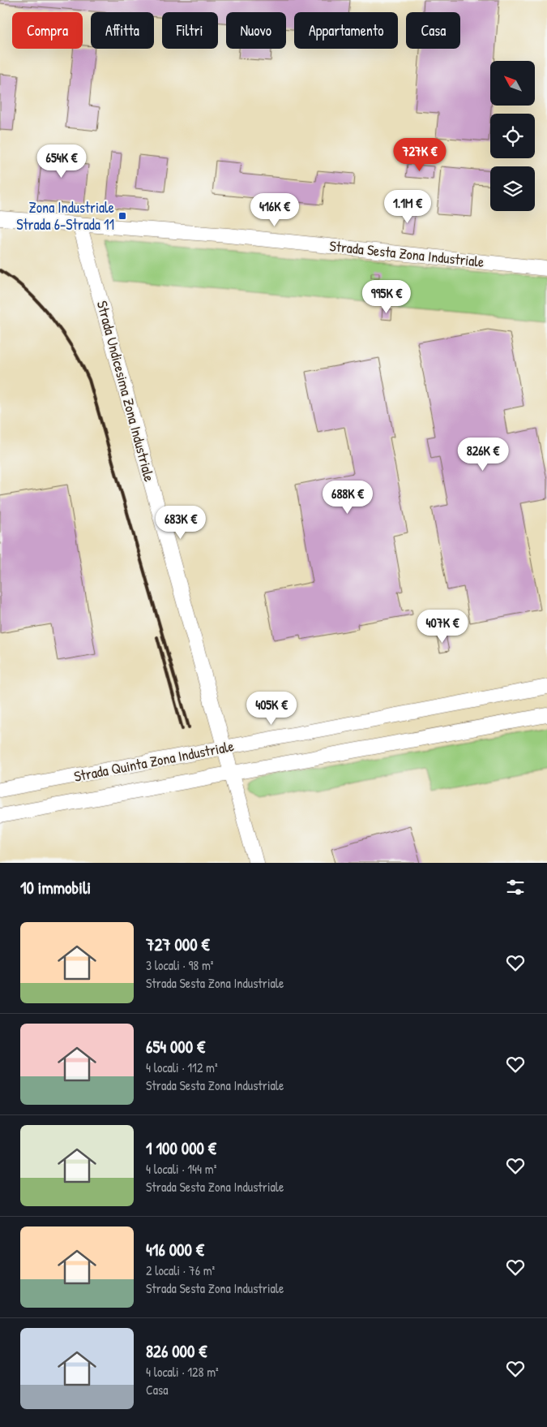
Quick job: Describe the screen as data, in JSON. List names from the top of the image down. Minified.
{"streets":{"street":["Strada Sesta Zona Industriale","Strada Undicesima Zona Industriale","Strada Quinta Zona Industriale"]},"crossings":[["Strada Sesta Zona Industriale","Strada Undicesima Zona Industriale"],["Strada Undicesima Zona Industriale","Strada Quinta Zona Industriale"]],"places":{"transit":["Zona Industriale Strada 6-Strada 11"]},"north":"top left","page":{"chip":["Compra","Affitta","Filtri","Nuovo","Appartamento","Casa"],"price":["727K €","654K €","1.1M €","416K €","995K €","826K €","688K €","683K €","407K €","405K €"],"heading":"10 immobili","list":[{"name":"727 000 €","note":"3 locali · 98 m² · Strada Sesta Zona Industriale"},{"name":"654 000 €","note":"4 locali · 112 m² · Strada Sesta Zona Industriale"},{"name":"1 100 000 €","note":"4 locali · 144 m² · Strada Sesta Zona Industriale"},{"name":"416 000 €","note":"2 locali · 76 m² · Strada Sesta Zona Industriale"},{"name":"826 000 €","note":"4 locali · 128 m² · Casa"}]}}
